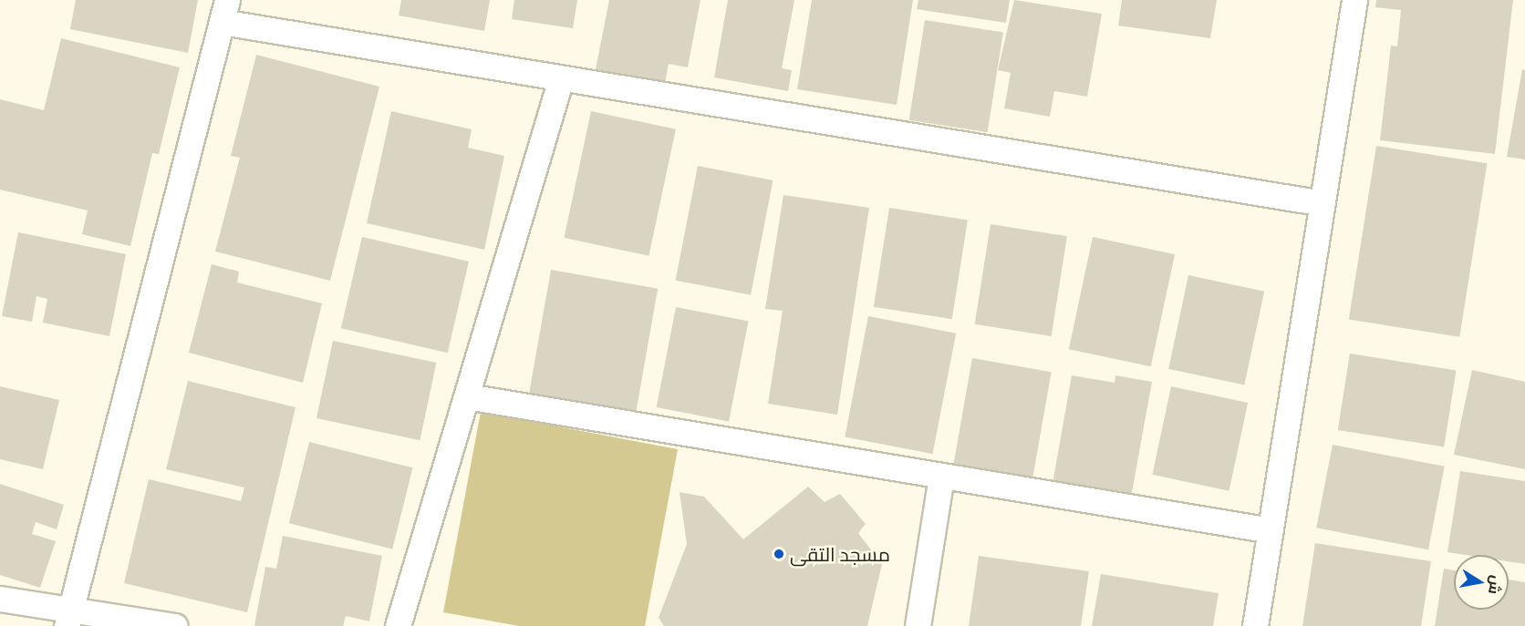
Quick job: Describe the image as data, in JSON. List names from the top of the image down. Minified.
{"places":["مسجد التقى"],"north":"right"}
